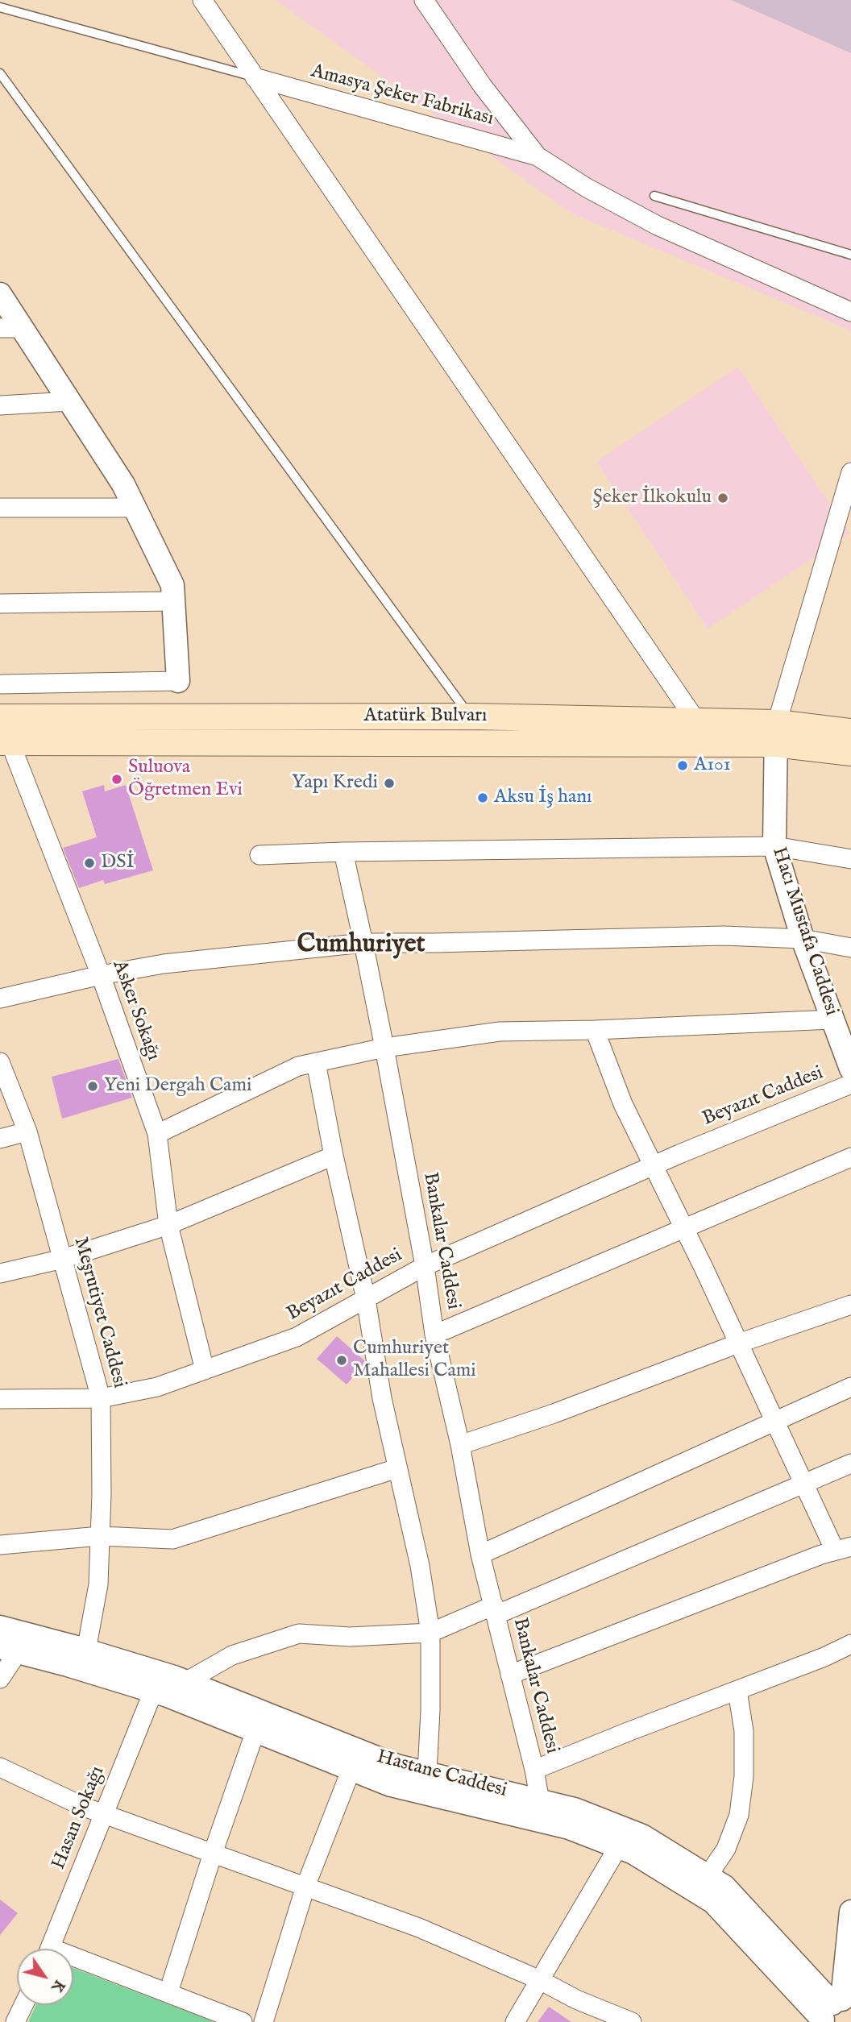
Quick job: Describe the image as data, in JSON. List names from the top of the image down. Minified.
{"streets":{"main road":["Atatürk Bulvarı"],"street":["Amasya Şeker Fabrikası","Hacı Mustafa Caddesi","Asker Sokağı","Beyazıt Caddesi","Bankalar Caddesi","Meşrutiyet Caddesi","Hastane Caddesi","Hasan Sokağı"]},"crossings":[["Atatürk Bulvarı","Hacı Mustafa Caddesi"],["Atatürk Bulvarı","Asker Sokağı"],["Asker Sokağı","Beyazıt Caddesi"],["Beyazıt Caddesi","Bankalar Caddesi"],["Beyazıt Caddesi","Meşrutiyet Caddesi"],["Bankalar Caddesi","Hastane Caddesi"],["Meşrutiyet Caddesi","Hastane Caddesi"],["Hastane Caddesi","Hasan Sokağı"]],"districts":["Cumhuriyet"],"places":["Şeker İlkokulu","A101","Suluova Öğretmen Evi","Yapı Kredi","Aksu İş hanı","DSİ","Yeni Dergah Cami","Cumhuriyet Mahallesi Cami"],"north":"bottom right"}
